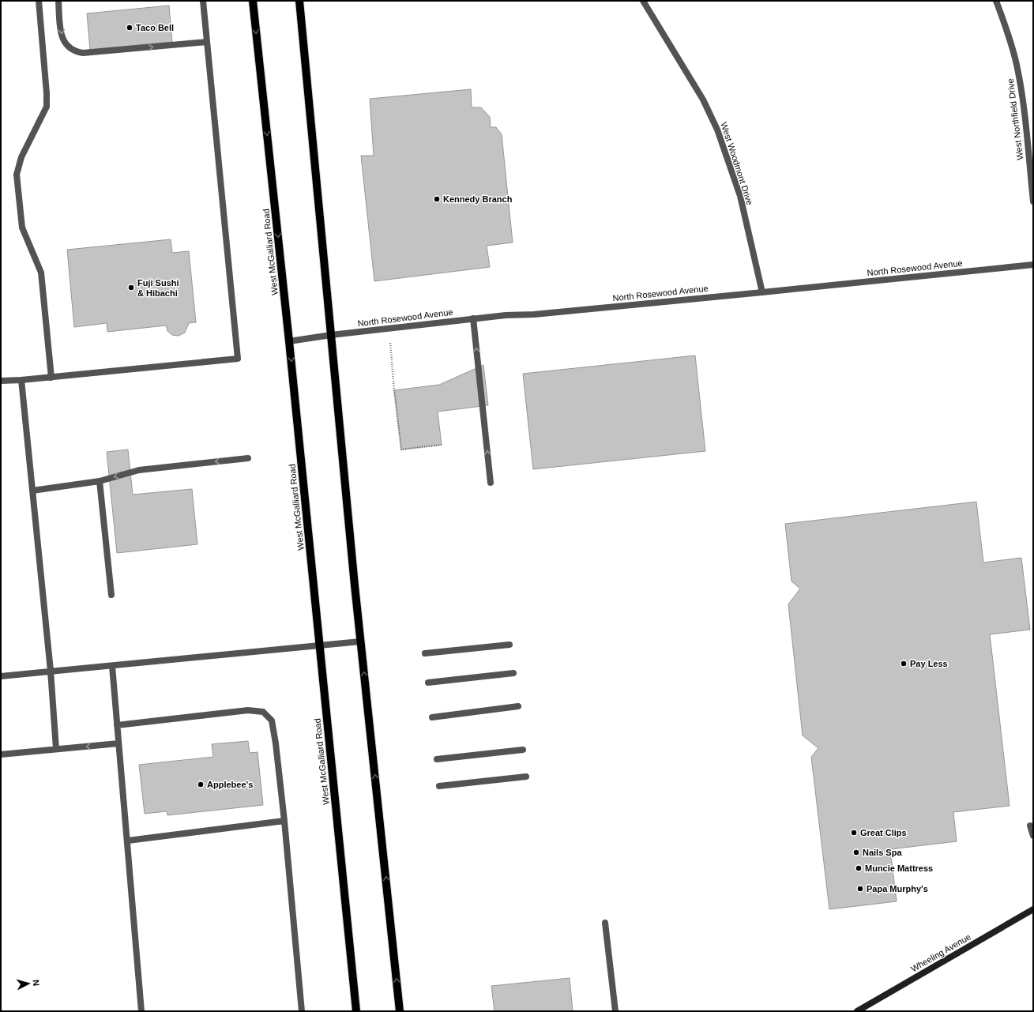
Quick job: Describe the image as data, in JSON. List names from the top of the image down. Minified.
{"streets":{"main road":["West McGalliard Road","Wheeling Avenue"],"street":["West Northfield Drive","West Woodmont Drive","North Rosewood Avenue"]},"crossings":[["West Woodmont Drive","North Rosewood Avenue"],["West McGalliard Road","North Rosewood Avenue"]],"places":["Taco Bell","Kennedy Branch","Fuji Sushi & Hibachi","Pay Less","Applebee's","Great Clips","Nails Spa","Muncie Mattress","Papa Murphy's"],"north":"right"}
